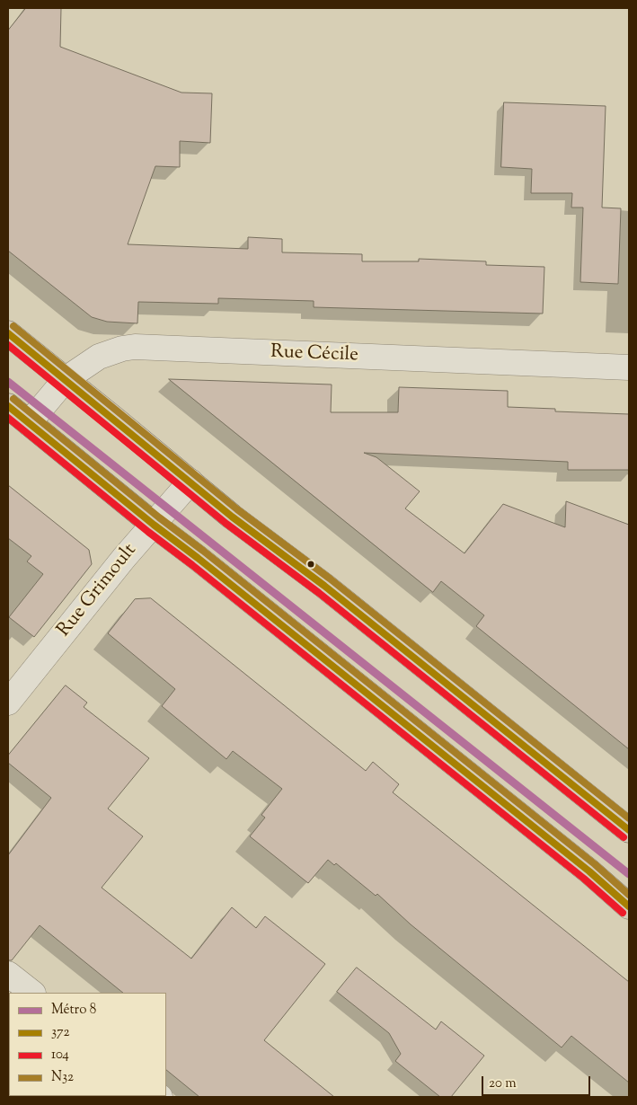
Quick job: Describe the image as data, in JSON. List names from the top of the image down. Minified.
{"streets":{"street":["Rue Cécile","Rue Grimoult"]},"lines":["transit line N32","transit line 372","transit line 104","metro line 8"],"legend":["Métro 8","372","104","N32"],"scale_bar":"20 m"}
